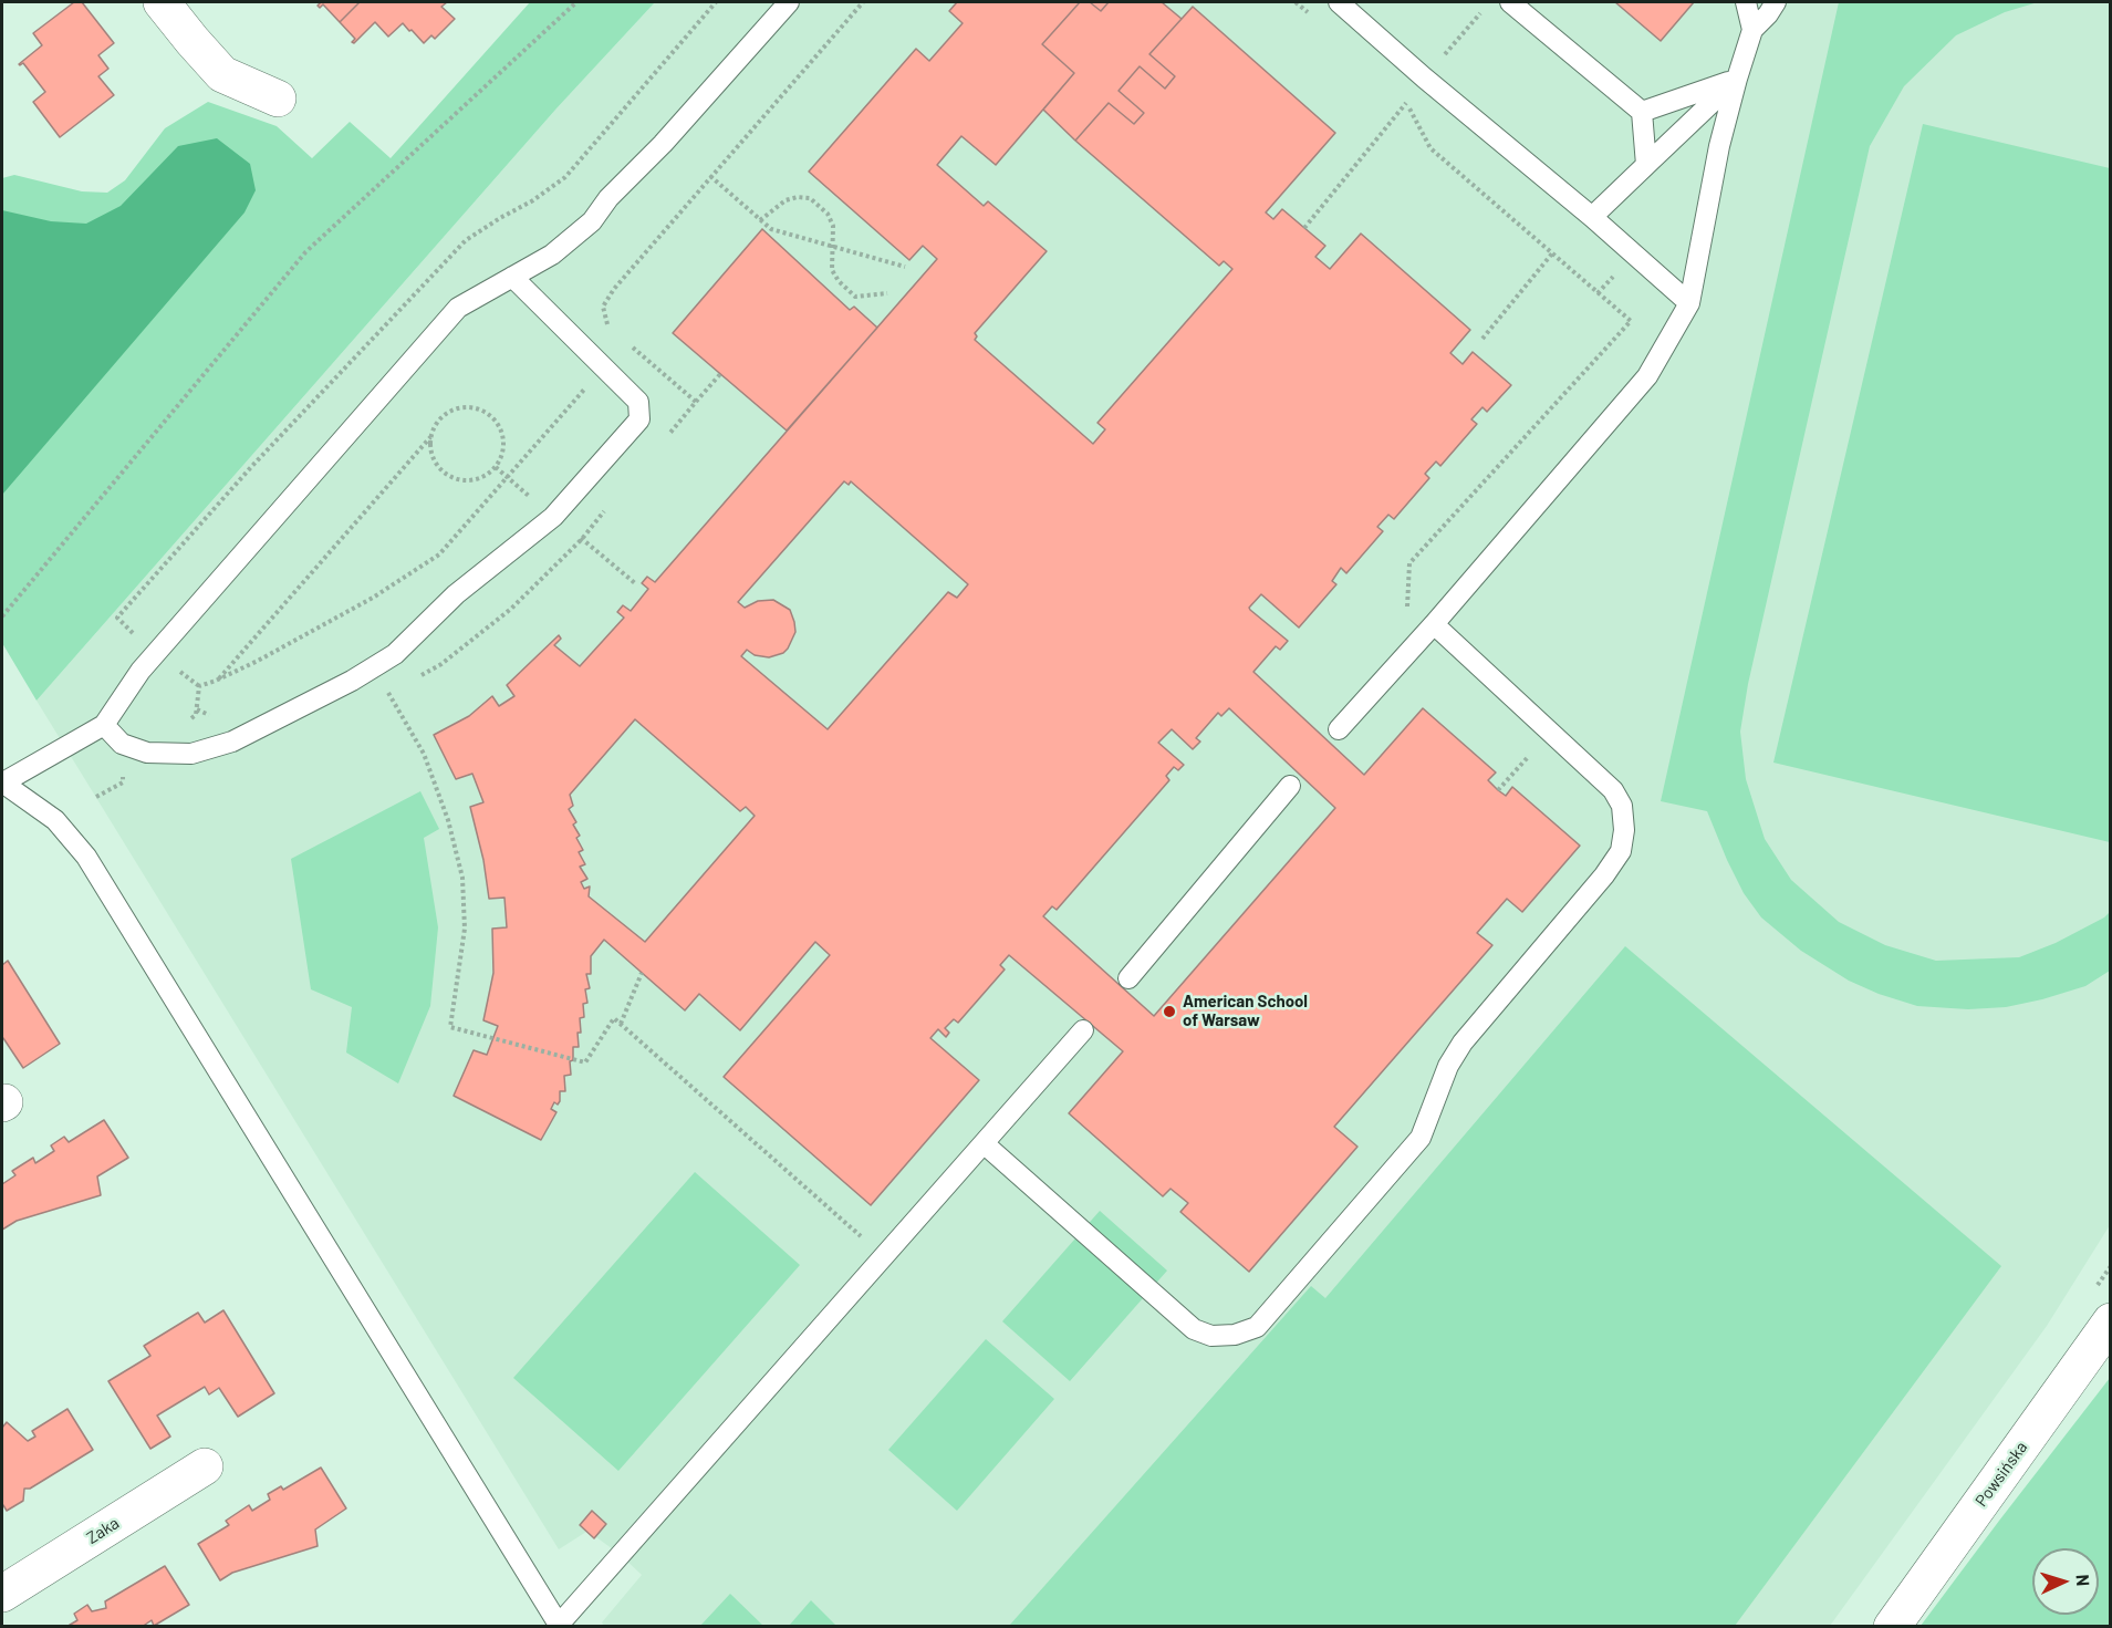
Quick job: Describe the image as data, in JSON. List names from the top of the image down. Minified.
{"streets":{"street":["Powsińska","Zaka"]},"places":["American School of Warsaw"],"north":"right"}
